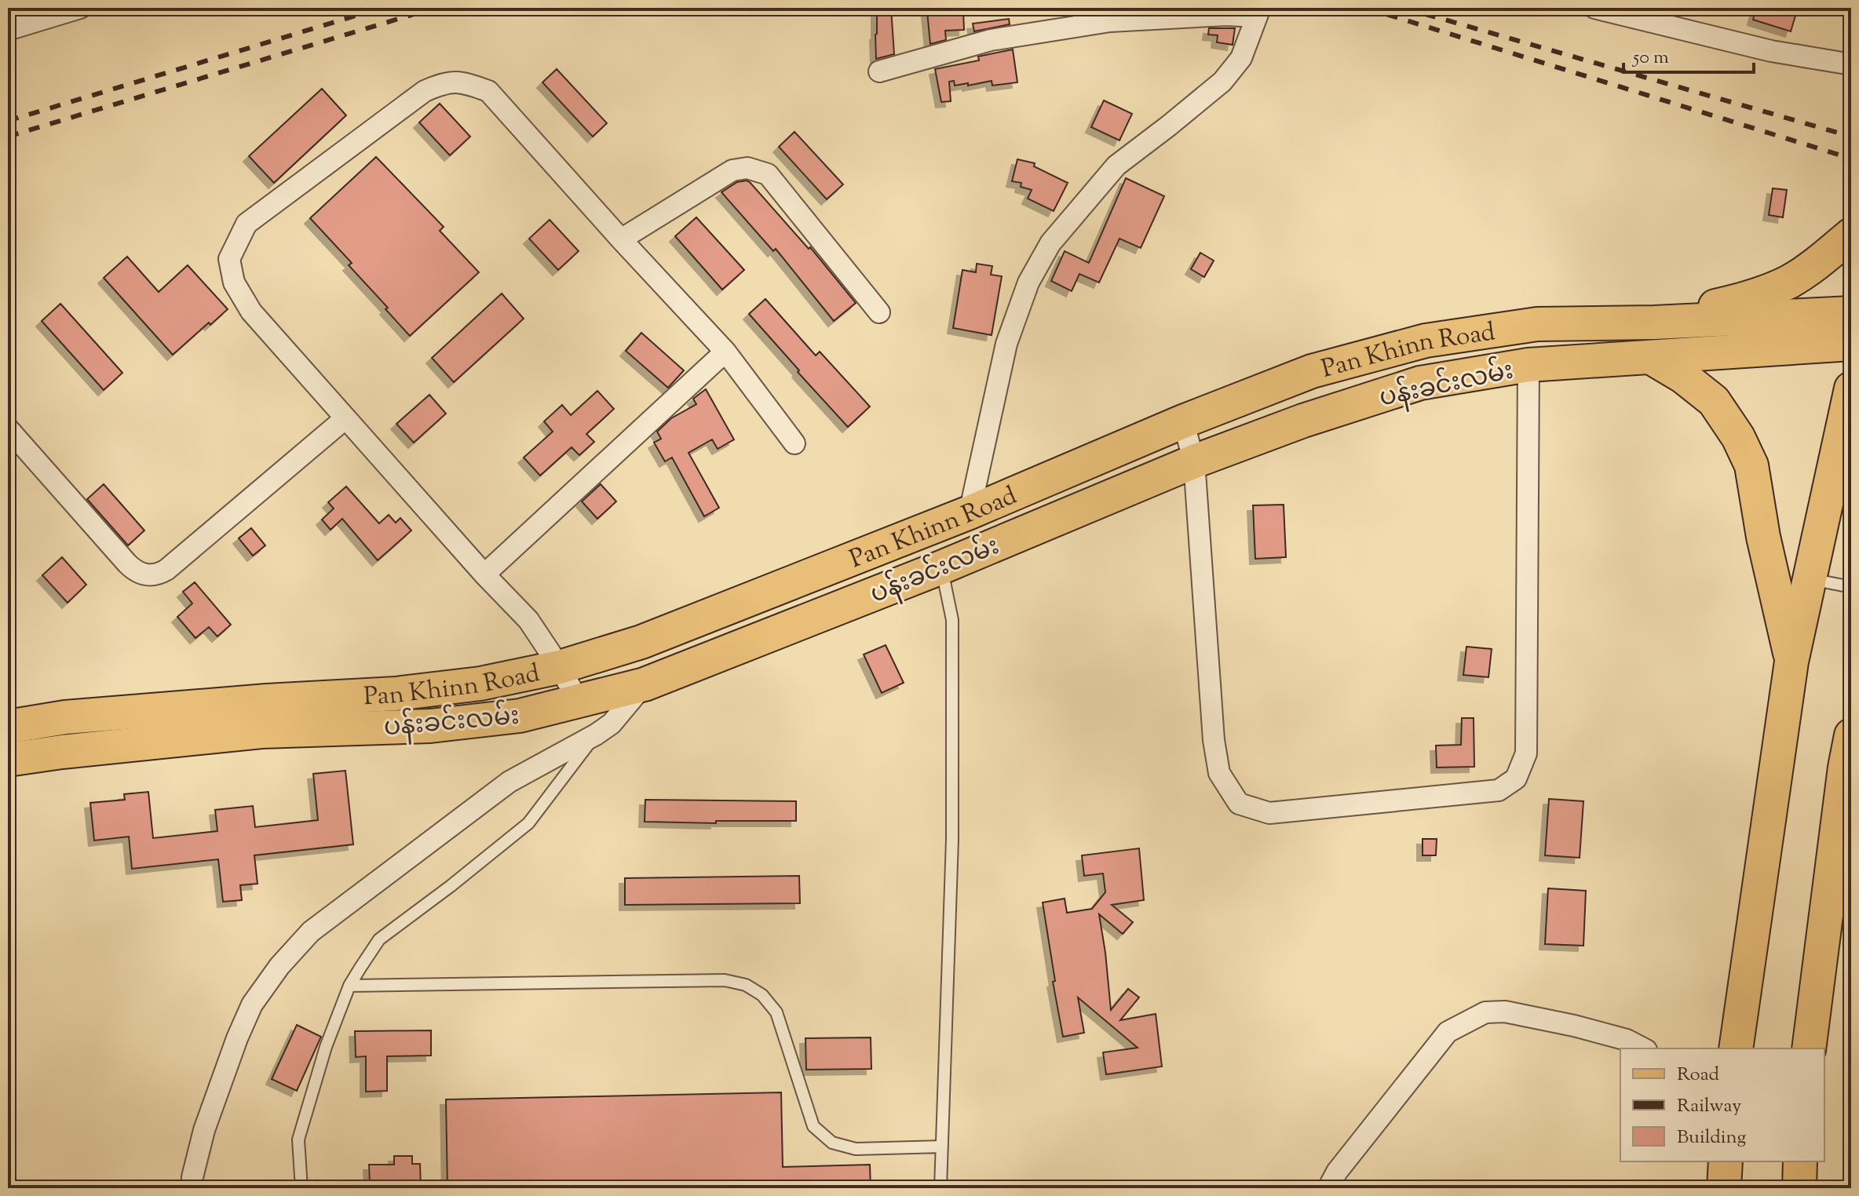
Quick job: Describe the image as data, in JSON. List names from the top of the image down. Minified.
{"streets":{"main road":["Pan Khinn Road","ပန်းခင်းလမ်း"]},"legend":["Road","Railway","Building"],"scale_bar":"50 m"}
